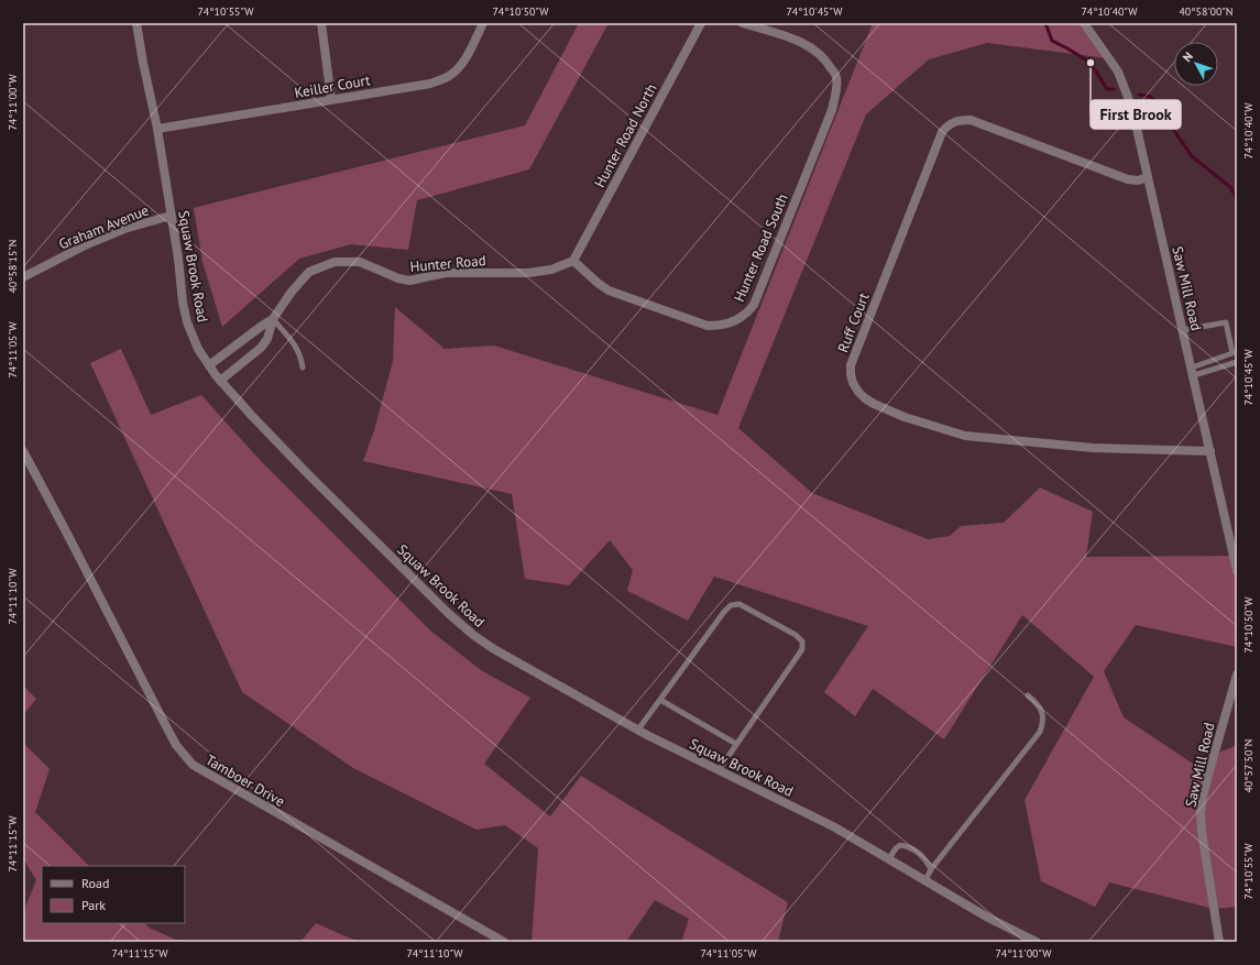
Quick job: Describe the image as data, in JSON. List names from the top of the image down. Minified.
{"streets":{"street":["Keiller Court","Hunter Road North","Graham Avenue","Hunter Road South","Hunter Road","Squaw Brook Road","Saw Mill Road","Ruff Court","Tamboer Drive"]},"crossings":[["Keiller Court","Squaw Brook Road"],["Hunter Road North","Hunter Road South"],["Hunter Road North","Hunter Road"],["Graham Avenue","Squaw Brook Road"],["Hunter Road South","Hunter Road"],["Hunter Road","Squaw Brook Road"],["Saw Mill Road","Ruff Court"]],"places":["First Brook"],"legend":["Road","Park"],"north":"top left","coordinates":["74°10'55\"W","74°10'50\"W","74°10'45\"W","74°10'40\"W","40°58'00\"N","74°11'00\"W","40°58'15\"N","74°11'05\"W","74°11'10\"W","40°57'50\"N","74°11'15\"W"]}
